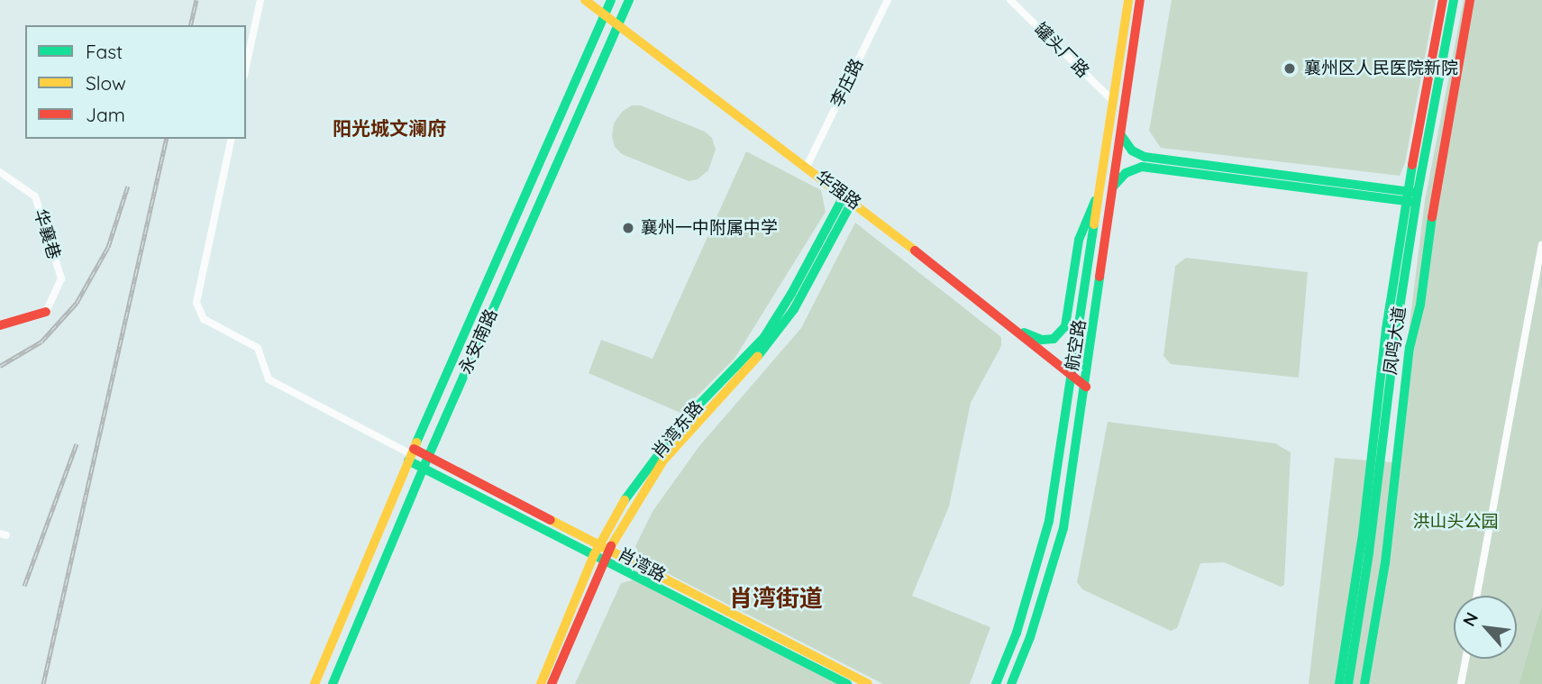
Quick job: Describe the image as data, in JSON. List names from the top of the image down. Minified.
{"streets":{"main road":["华强路","凤鸣大道","永安南路","航空路","肖湾东路","肖湾路"],"street":["罐头厂路","李庄路","华襄巷"]},"crossings":[["罐头厂路","航空路"],["李庄路","华强路"],["华强路","永安南路"],["华强路","航空路"],["华强路","肖湾东路"],["永安南路","肖湾路"],["肖湾东路","肖湾路"]],"districts":["阳光城文澜府","肖湾街道"],"parks":["洪山头公园"],"places":["襄州区人民医院新院","襄州一中附属中学"],"legend":["Fast","Slow","Jam"],"north":"top left"}
